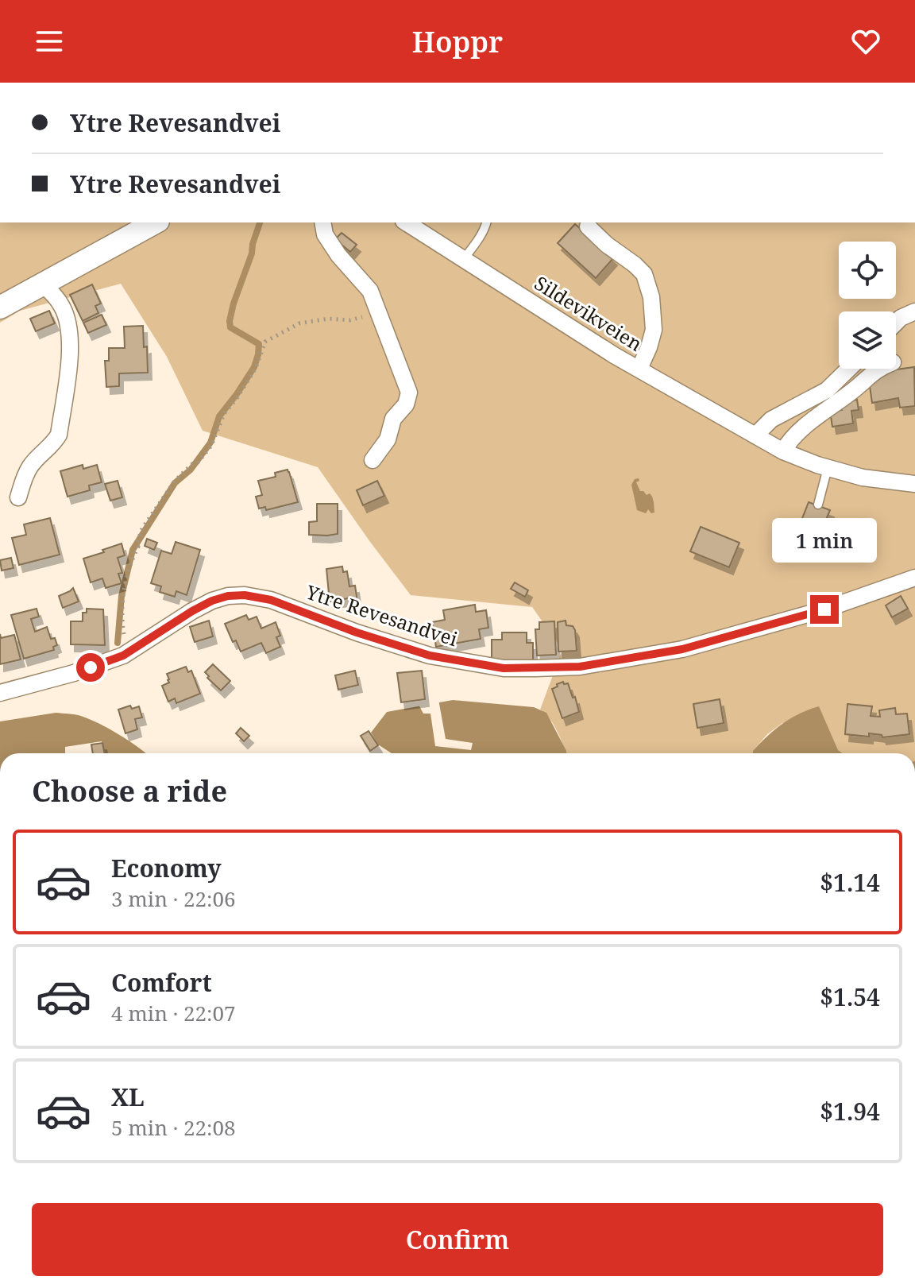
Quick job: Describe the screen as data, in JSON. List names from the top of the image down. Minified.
{"streets":{"street":["Sildevikveien","Ytre Revesandvei"]},"page":{"header":"Hoppr","banner":["Ytre Revesandvei","Ytre Revesandvei"],"bubble":"1 min","heading":"Choose a ride","list":[{"name":"Economy","note":"3 min · 22:06","value":"$1.14"},{"name":"Comfort","note":"4 min · 22:07","value":"$1.54"},{"name":"XL","note":"5 min · 22:08","value":"$1.94"}],"buttons":"Confirm"}}
